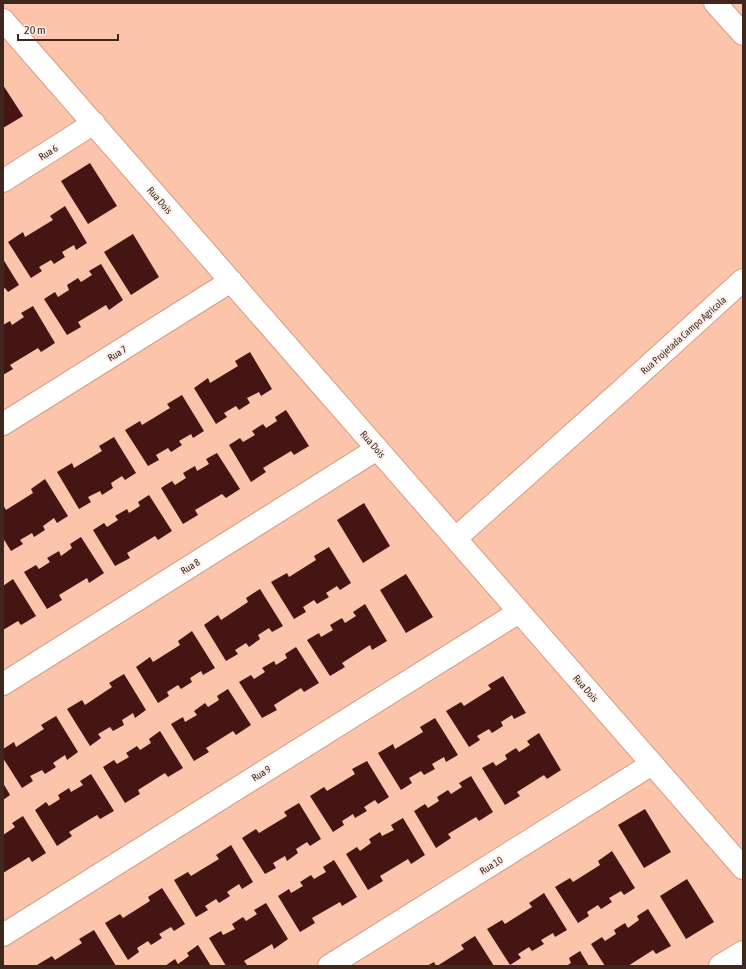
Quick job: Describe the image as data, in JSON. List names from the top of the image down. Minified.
{"streets":{"street":["Rua 6","Rua Dois","Rua Projetada Campo Agricola","Rua 7","Rua 8","Rua 9","Rua 10"]},"crossings":[["Rua 6","Rua Dois"],["Rua Dois","Rua Projetada Campo Agricola"],["Rua Dois","Rua 7"],["Rua Dois","Rua 8"],["Rua Dois","Rua 9"],["Rua Dois","Rua 10"]],"scale_bar":"20 m"}
